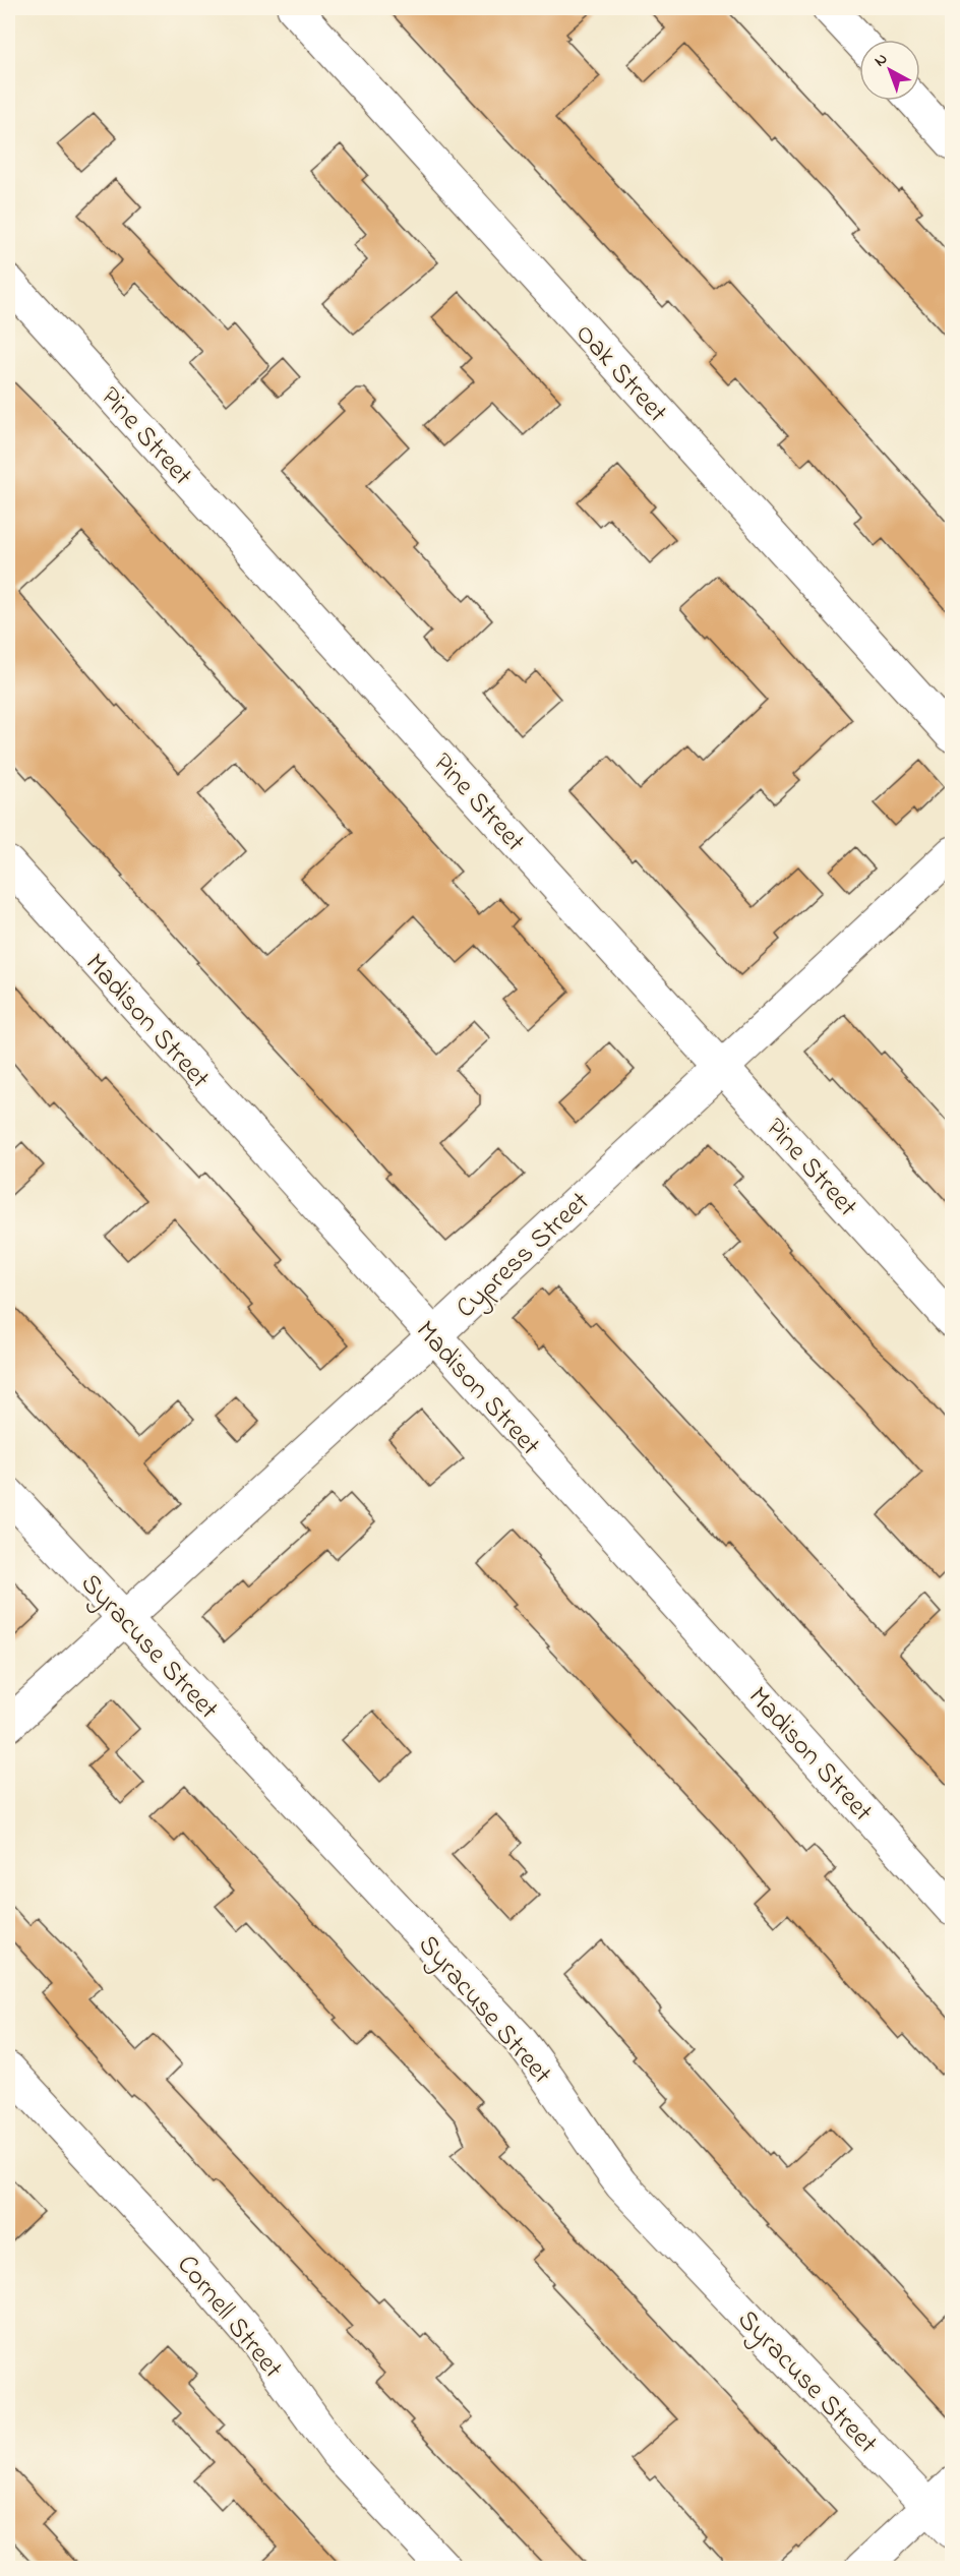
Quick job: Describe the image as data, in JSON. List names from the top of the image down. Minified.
{"streets":{"street":["Oak Street","Pine Street","Madison Street","Cypress Street","Syracuse Street","Cornell Street"]},"crossings":[["Pine Street","Cypress Street"],["Madison Street","Cypress Street"],["Cypress Street","Syracuse Street"]],"north":"top left"}
